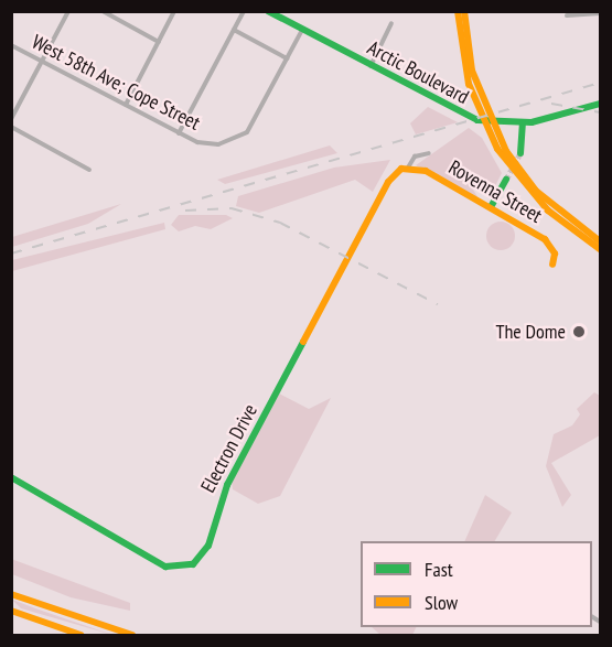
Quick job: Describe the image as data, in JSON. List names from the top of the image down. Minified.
{"streets":{"main road":["Arctic Boulevard","Rovenna Street","Electron Drive"],"street":["West 58th Ave; Cope Street"]},"crossings":[["Arctic Boulevard","West 58th Ave; Cope Street"],["Rovenna Street","Electron Drive"]],"places":["The Dome"],"legend":["Fast","Slow"]}
